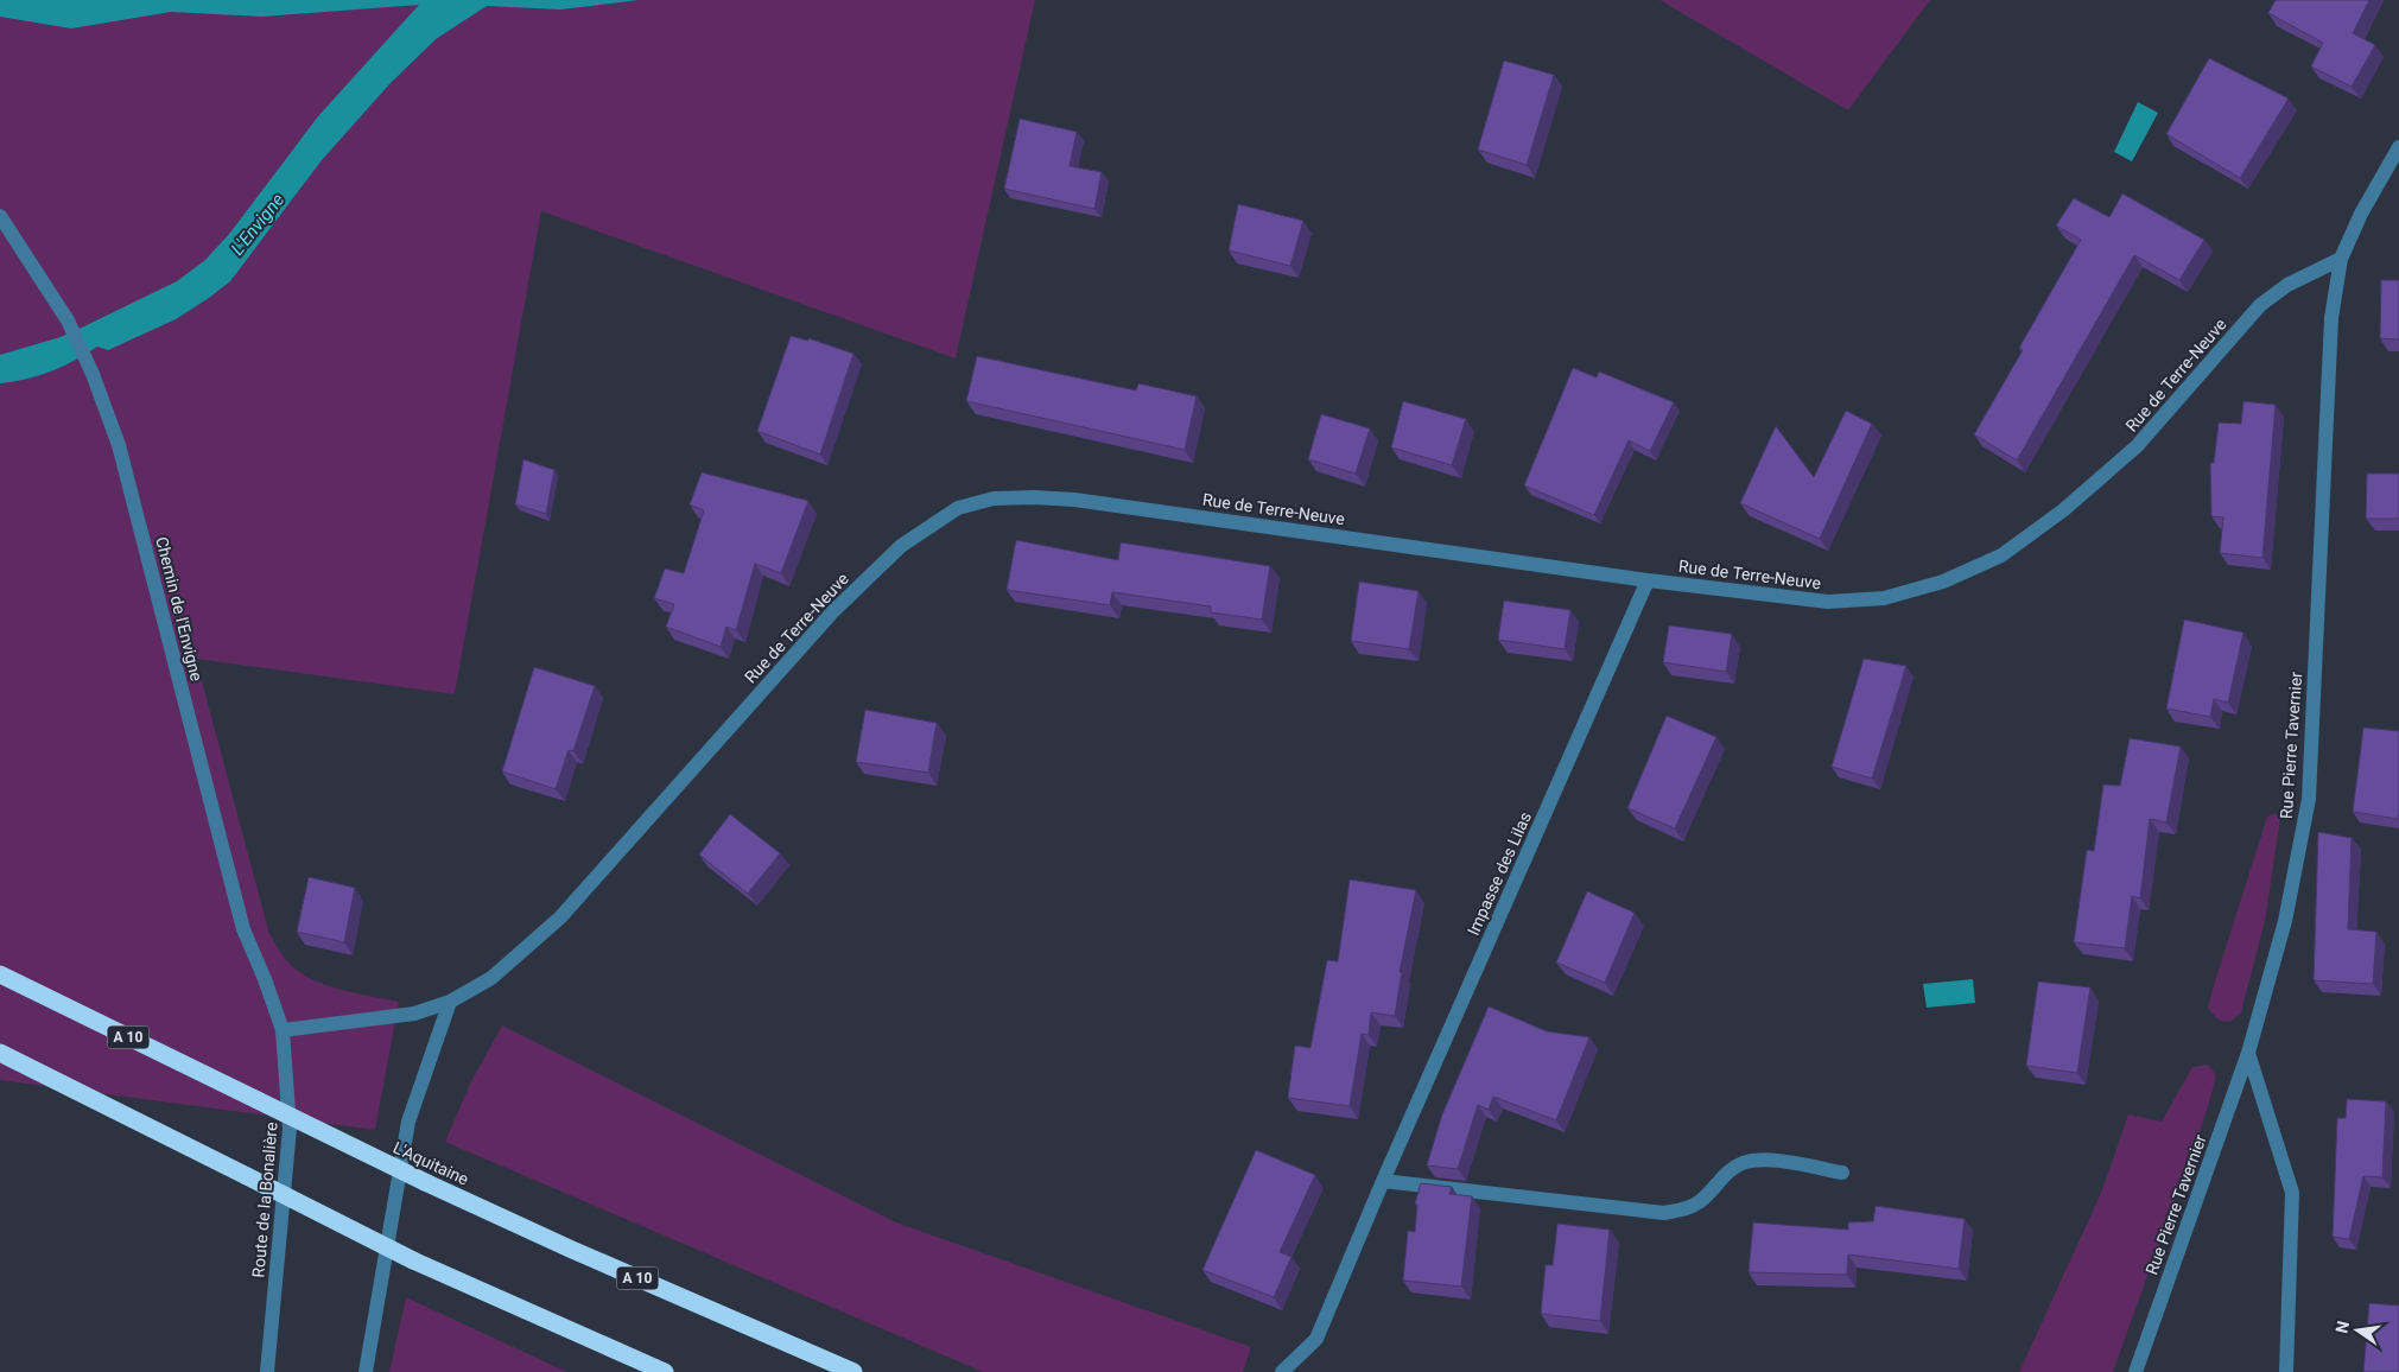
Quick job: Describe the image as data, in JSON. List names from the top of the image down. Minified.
{"streets":{"highway":["A 10","L'Aquitaine"],"street":["Rue de Terre-Neuve","Chemin de l'Envigne","Rue Pierre Tavernier","Impasse des Lilas","Route de la Bonalière"]},"crossings":[["Rue de Terre-Neuve","Chemin de l'Envigne"],["Rue de Terre-Neuve","Rue Pierre Tavernier"],["Rue de Terre-Neuve","Impasse des Lilas"],["Rue de Terre-Neuve","Route de la Bonalière"],["Chemin de l'Envigne","Route de la Bonalière"]],"water":["L'Envigne"],"north":"left"}
